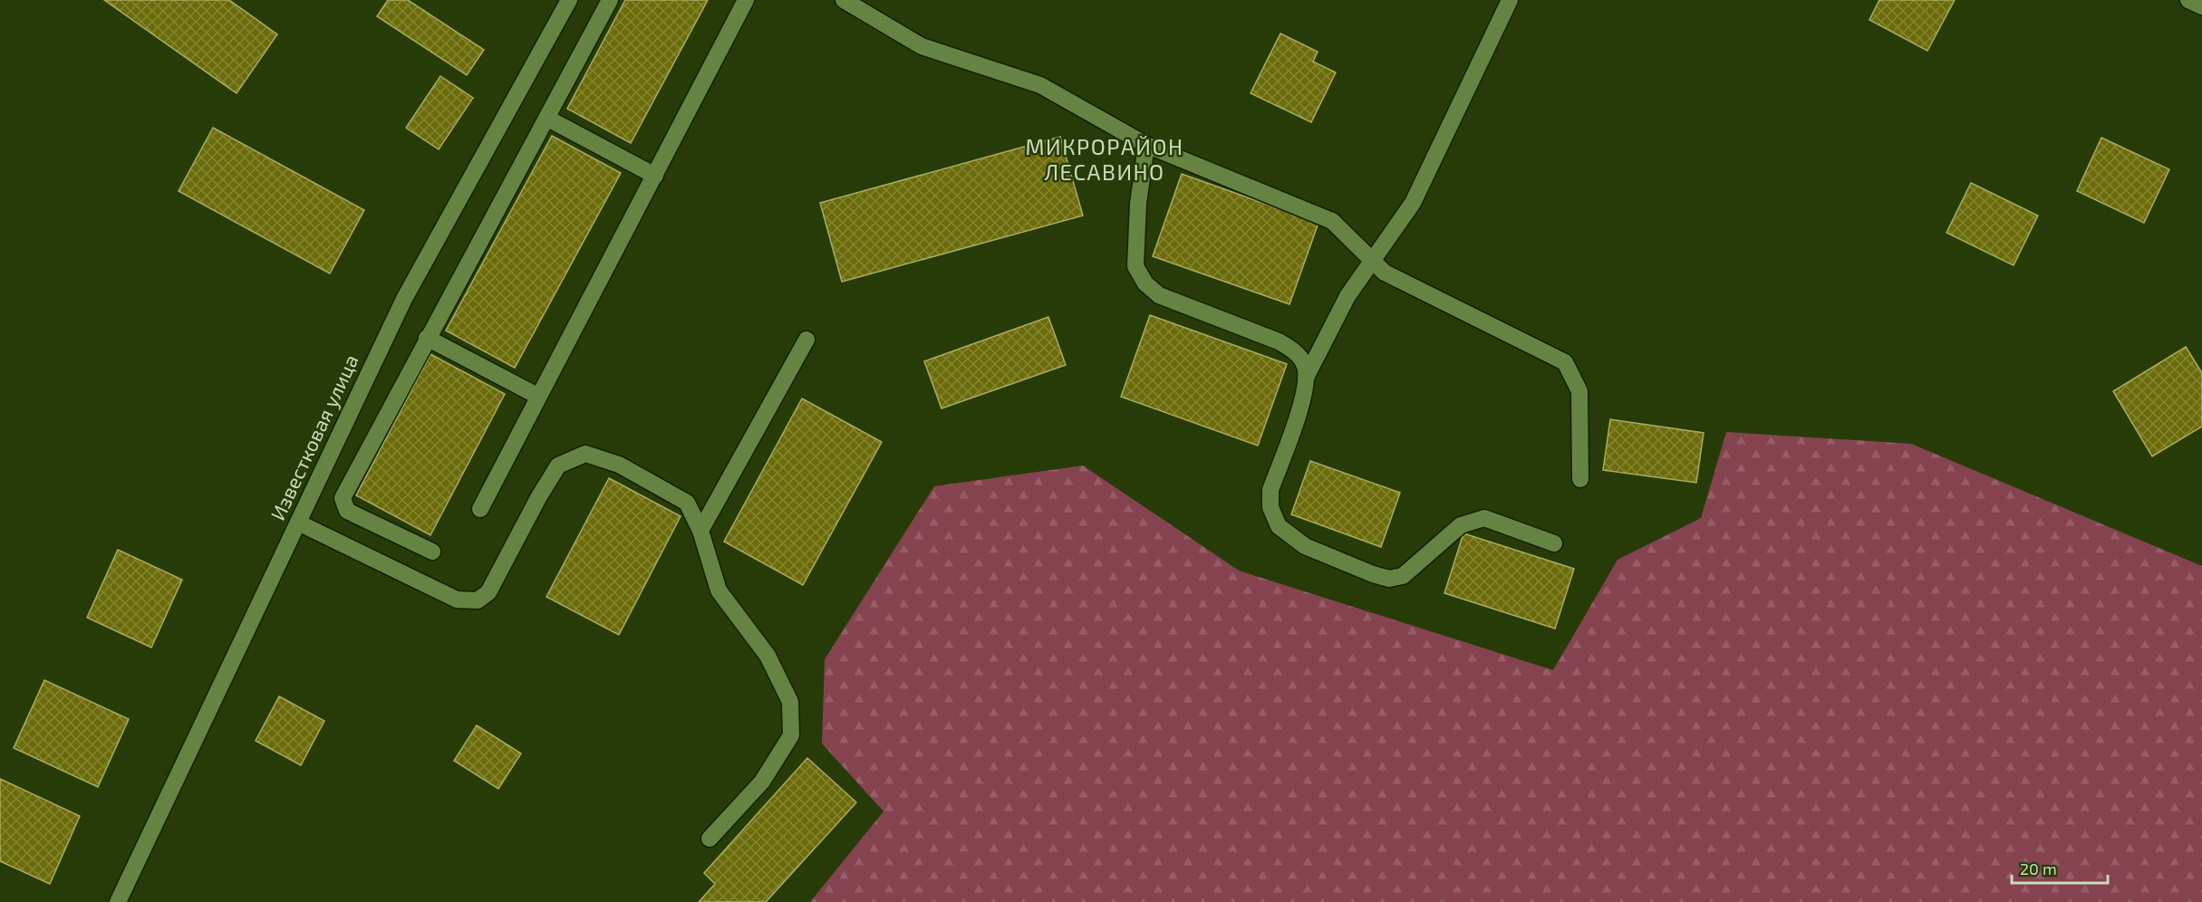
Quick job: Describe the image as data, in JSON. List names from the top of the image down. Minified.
{"streets":{"lane":["Известковая улица"]},"districts":["МИКРОРАЙОН ЛЕСАВИНО"],"scale_bar":"20 m"}
